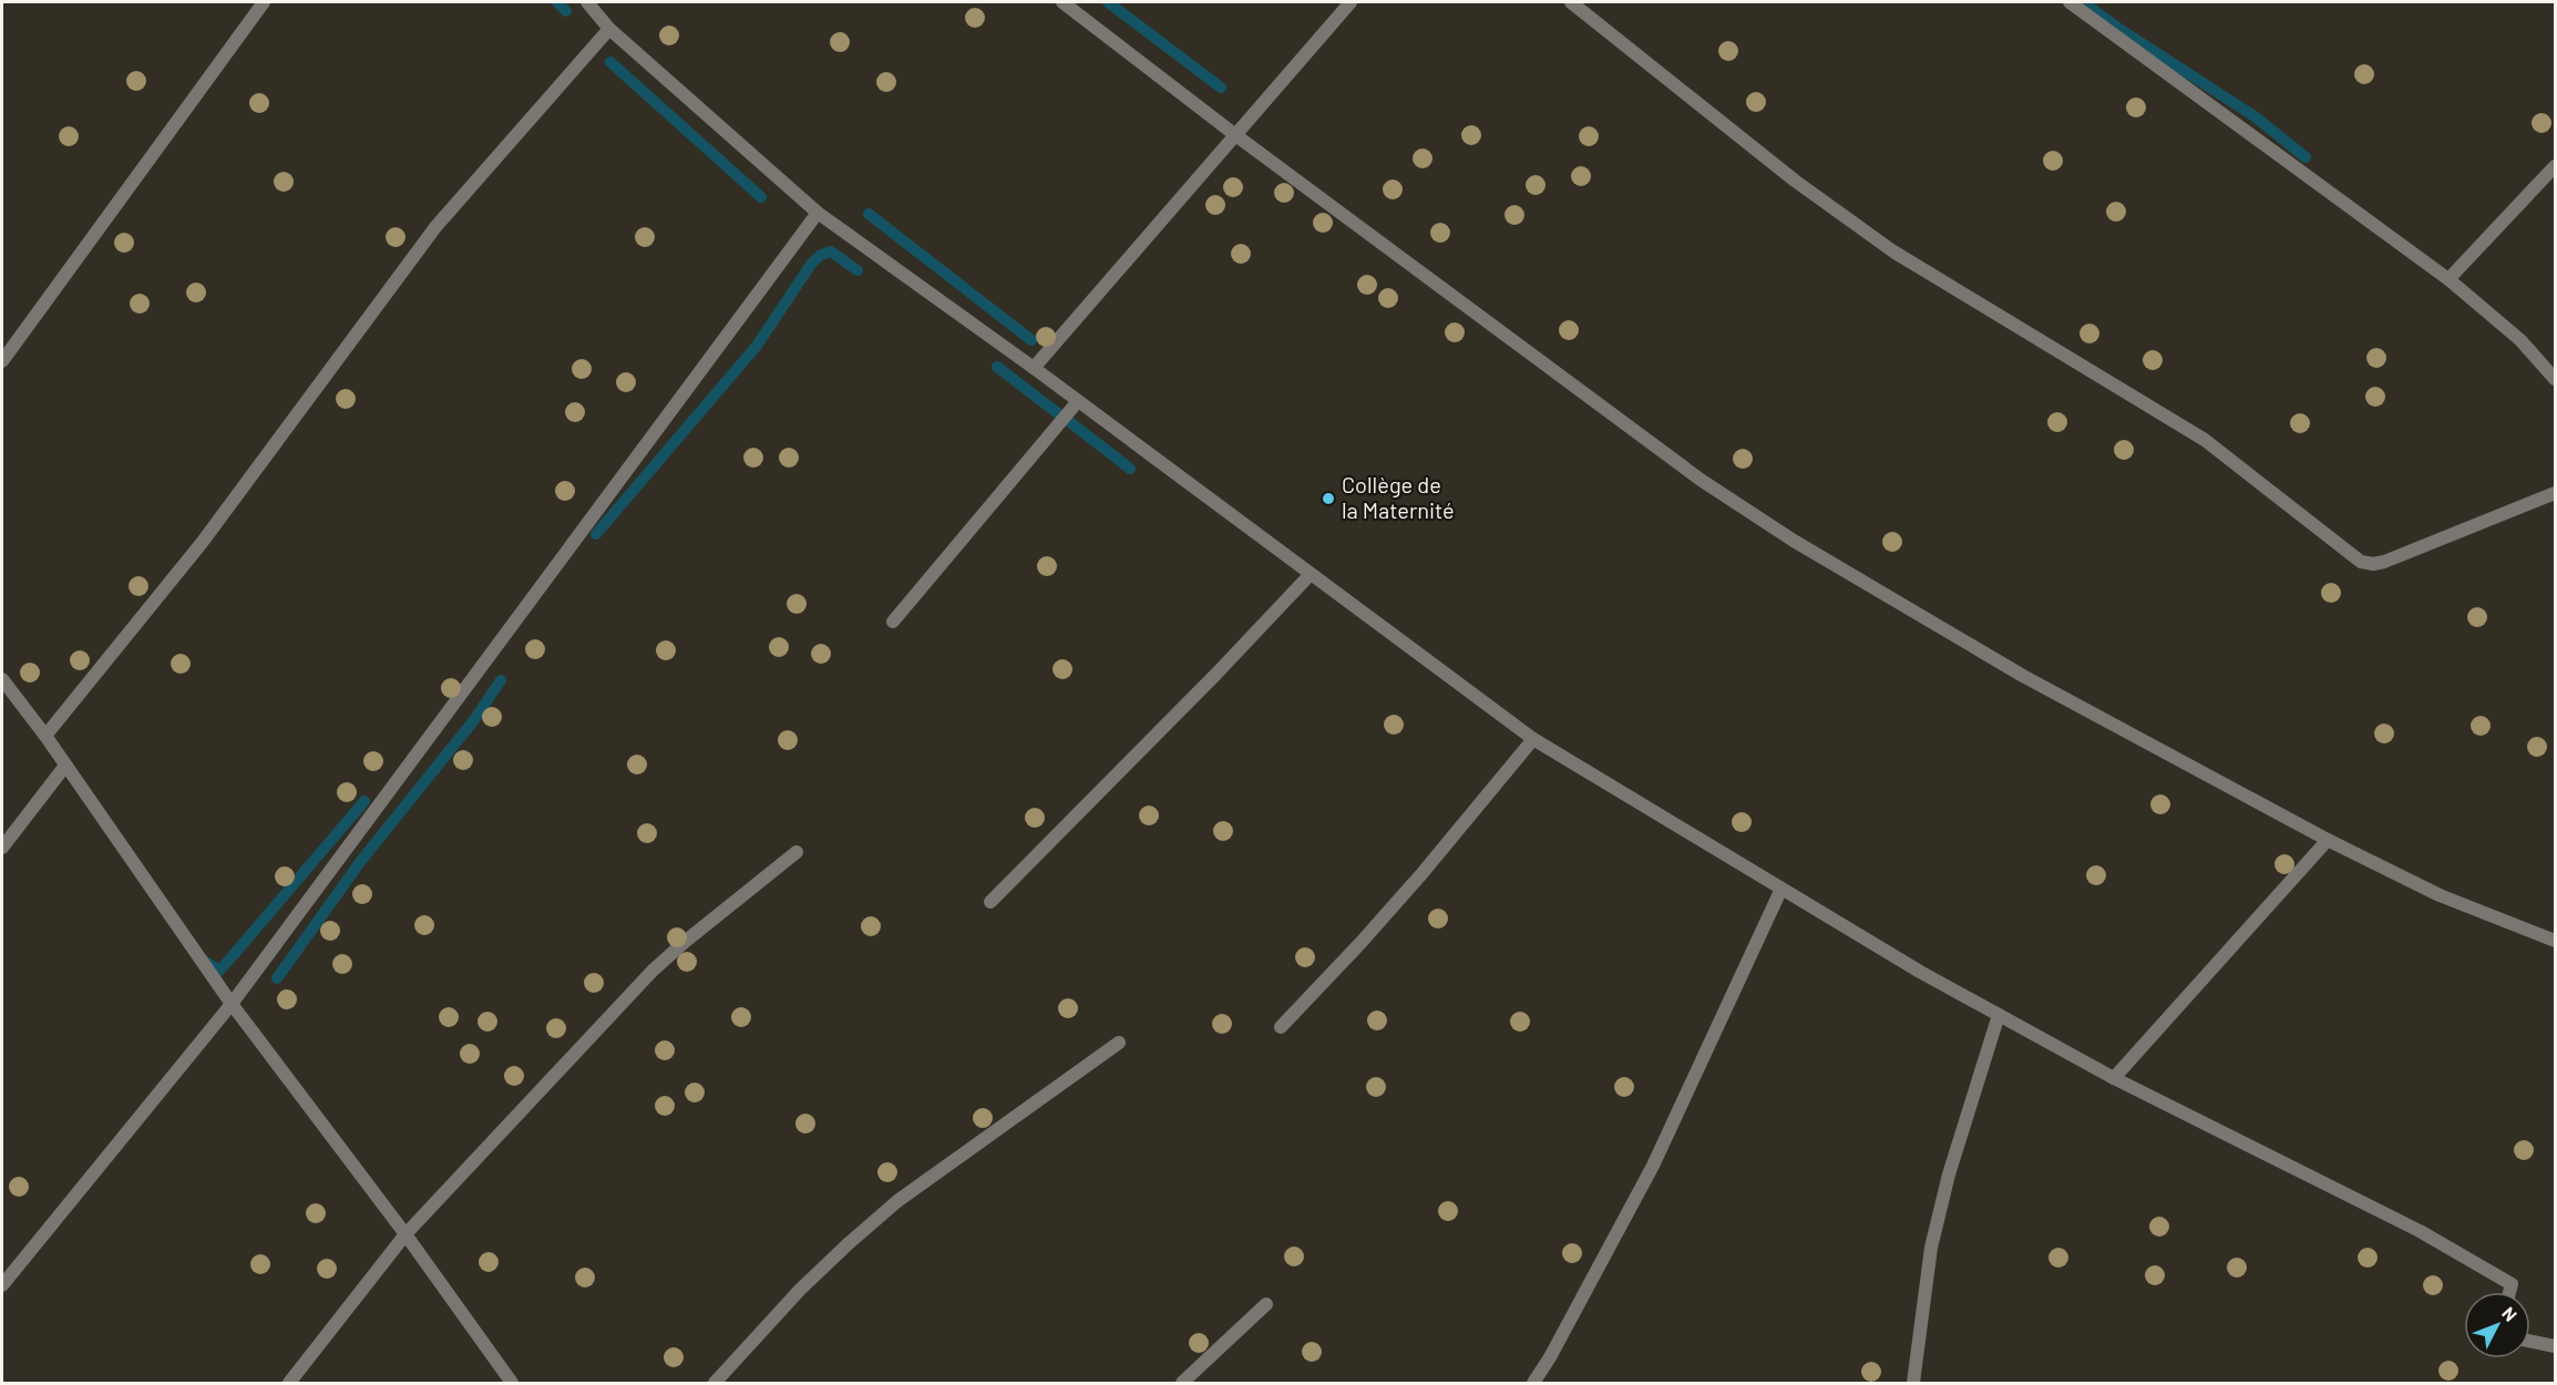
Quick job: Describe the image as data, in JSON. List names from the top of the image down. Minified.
{"places":["Collège de la Maternité"],"north":"top right"}
